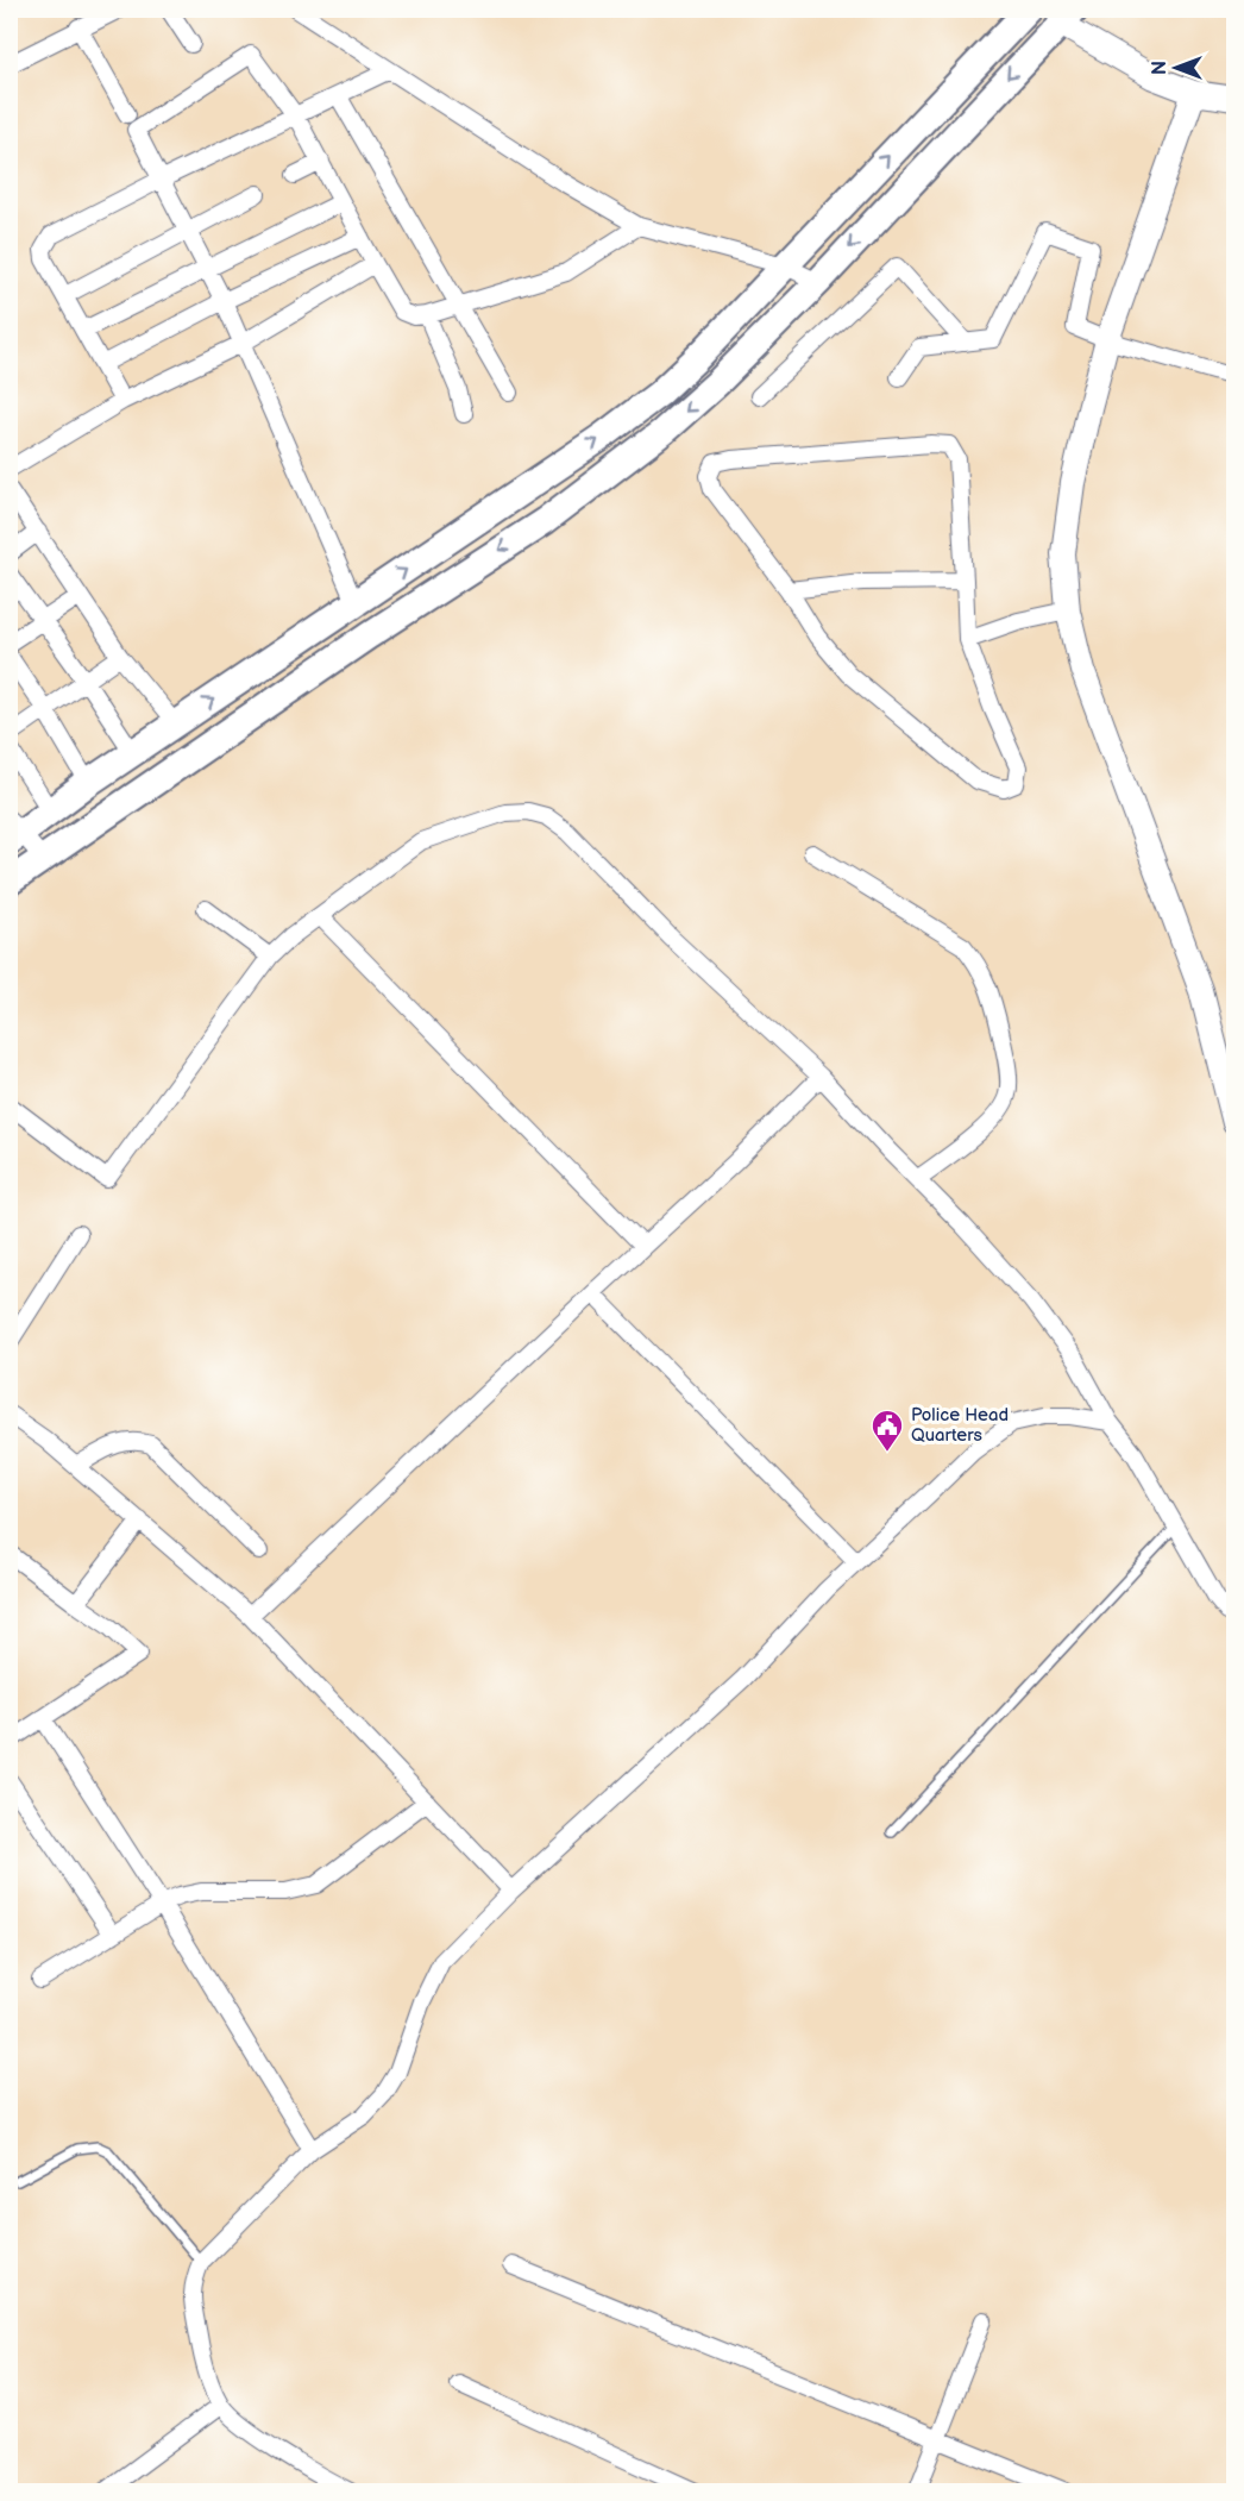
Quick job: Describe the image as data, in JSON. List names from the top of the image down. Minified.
{"places":{"public building":["Police Head Quarters"]},"north":"left"}
